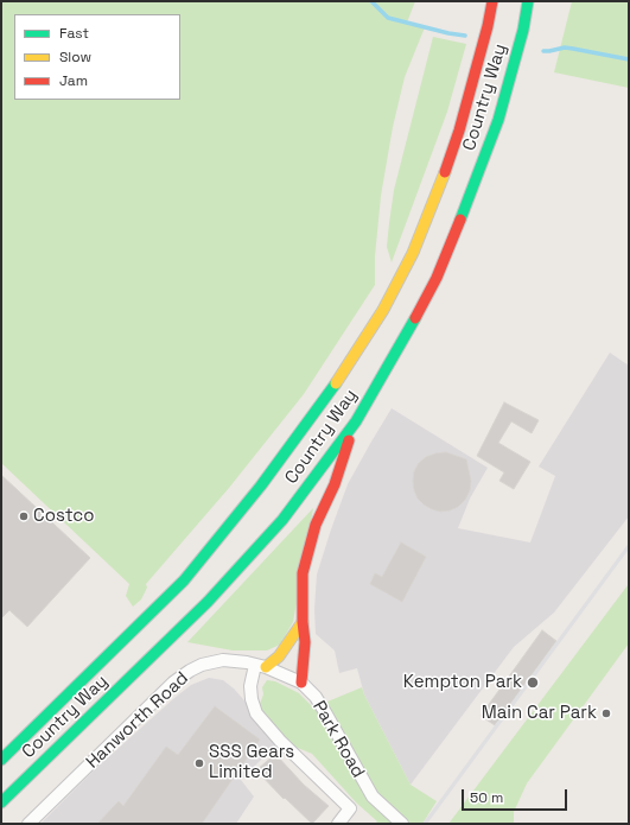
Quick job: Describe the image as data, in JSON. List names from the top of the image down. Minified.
{"streets":{"highway":["Country Way"],"street":["Hanworth Road","Park Road"]},"crossings":[["Hanworth Road","Park Road"]],"places":["Costco","Kempton Park","Main Car Park","SSS Gears Limited"],"legend":["Fast","Slow","Jam"],"scale_bar":"50 m"}
